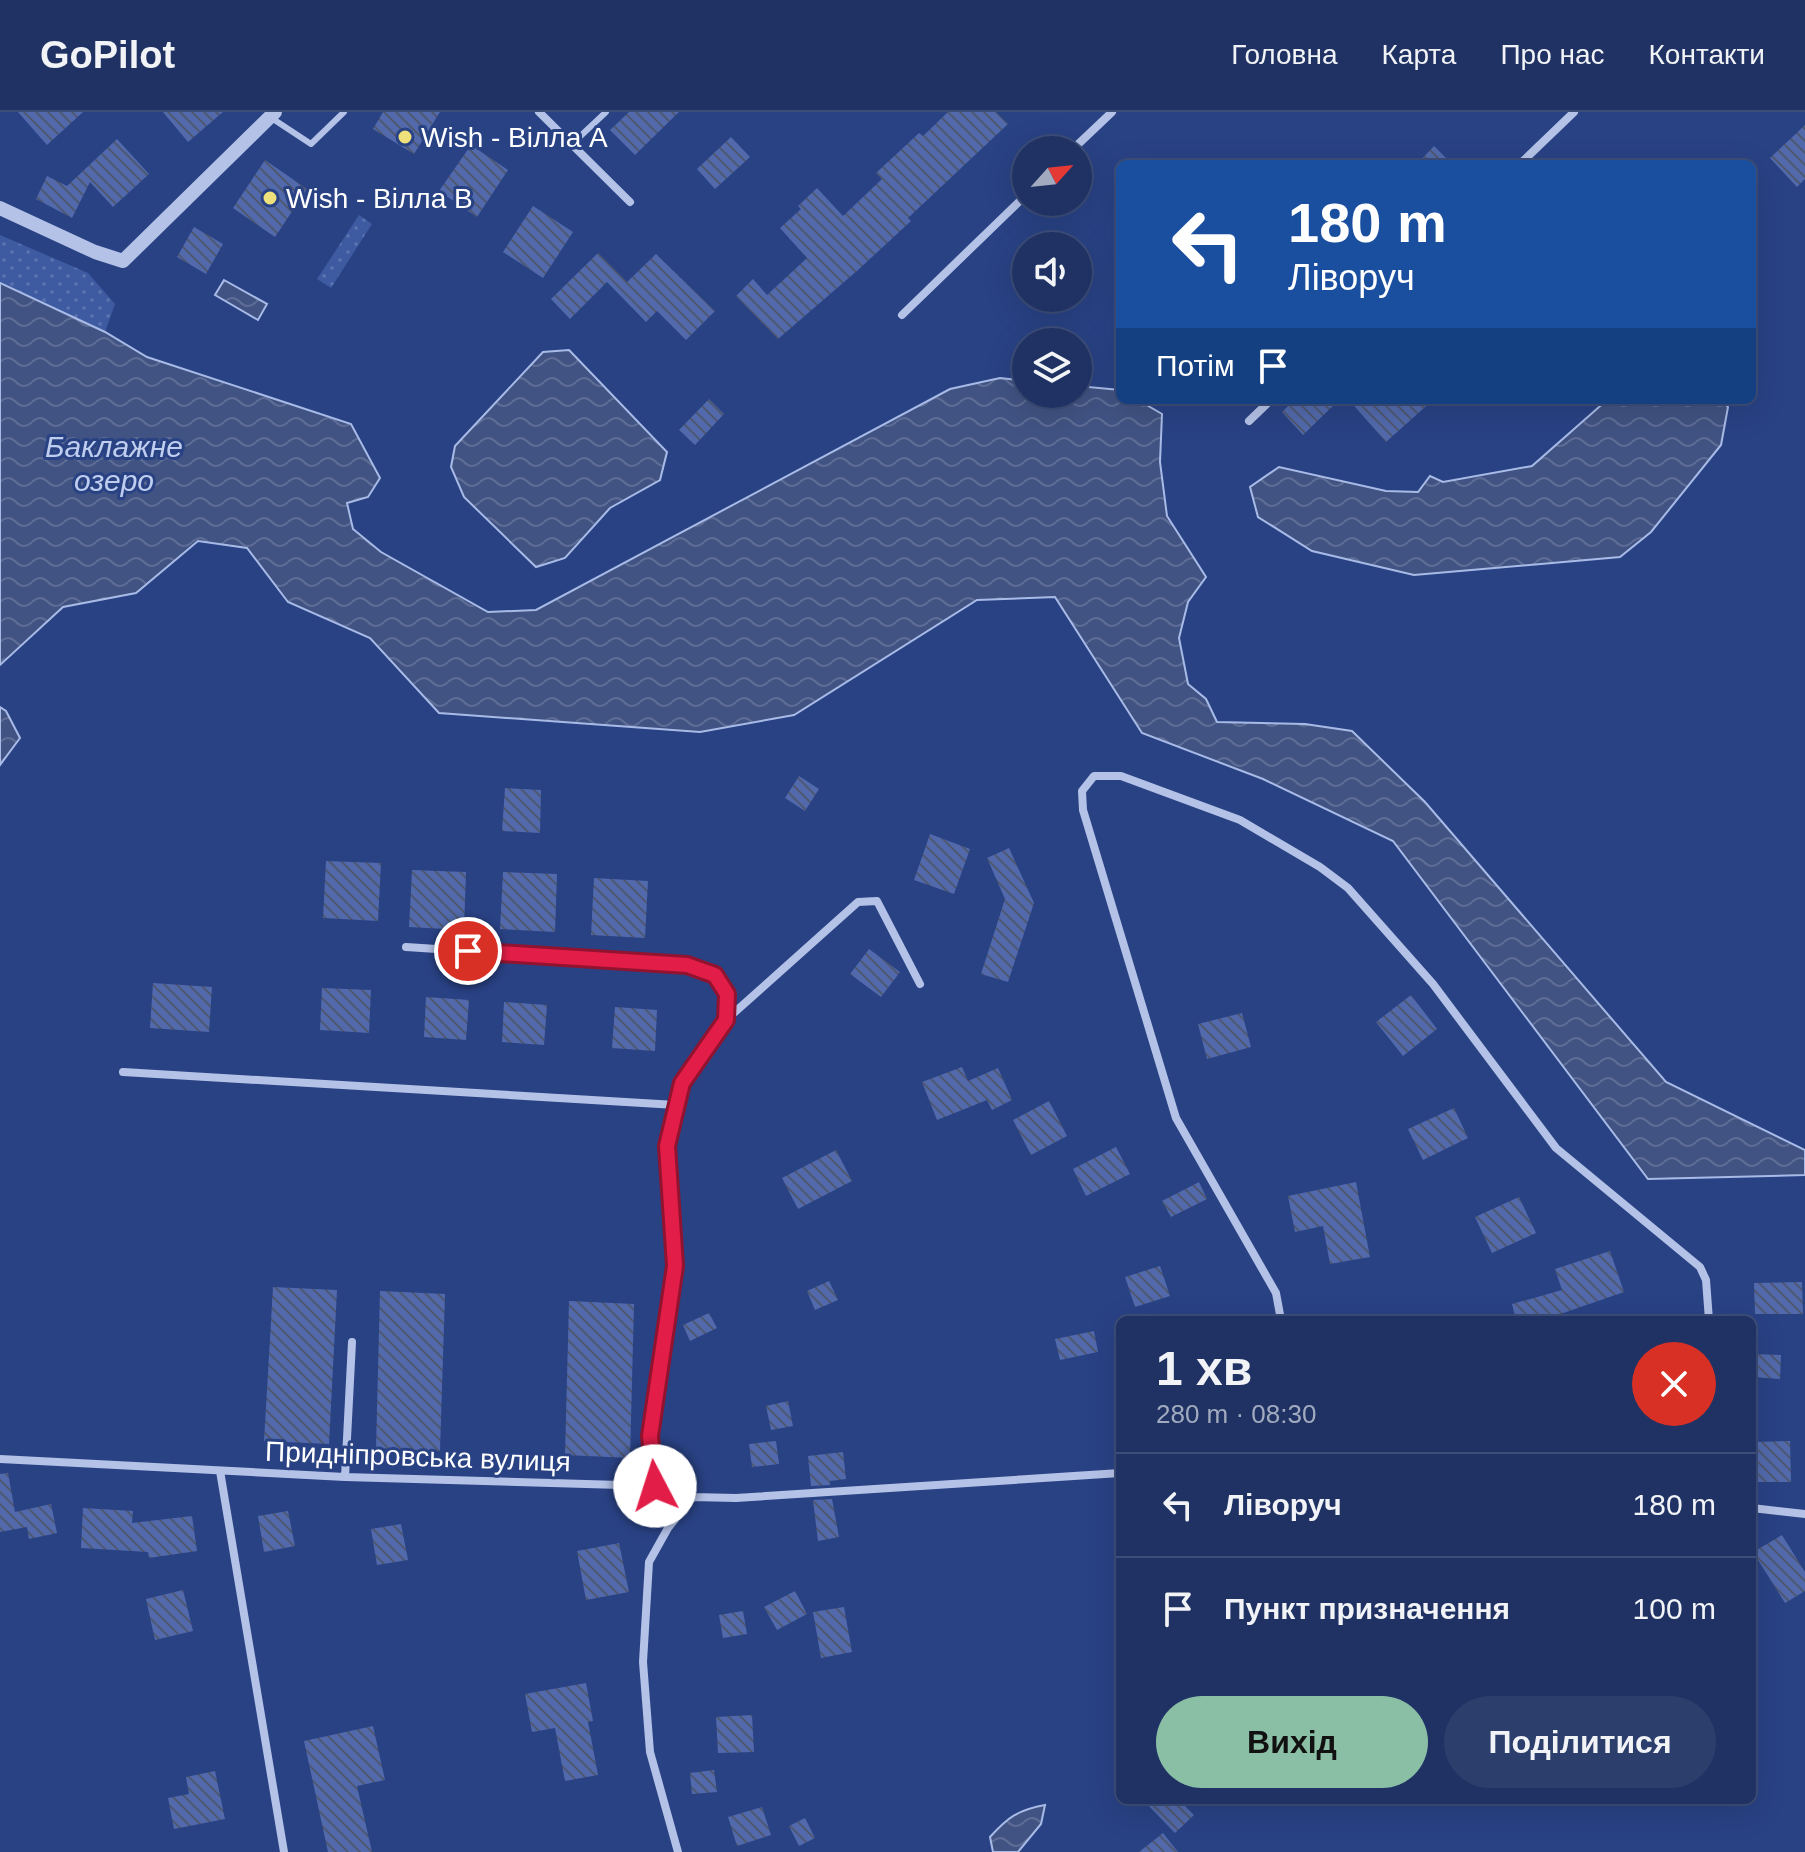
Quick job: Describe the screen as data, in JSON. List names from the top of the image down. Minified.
{"streets":{"street":["Придніпровська вулиця"]},"water":["Баклажне озеро"],"places":["Wish - Вілла А","Wish - Вілла B"],"north":"top right","page":{"header":"GoPilot","nav":["Головна","Карта","Про нас","Контакти"],"turn":["180 m","Ліворуч"],"then":"Потім","heading":["1 хв","280 m · 08:30"],"list":[{"name":"Ліворуч","value":"180 m"},{"name":"Пункт призначення","value":"100 m"}],"buttons":["Вихід","Поділитися"]}}
